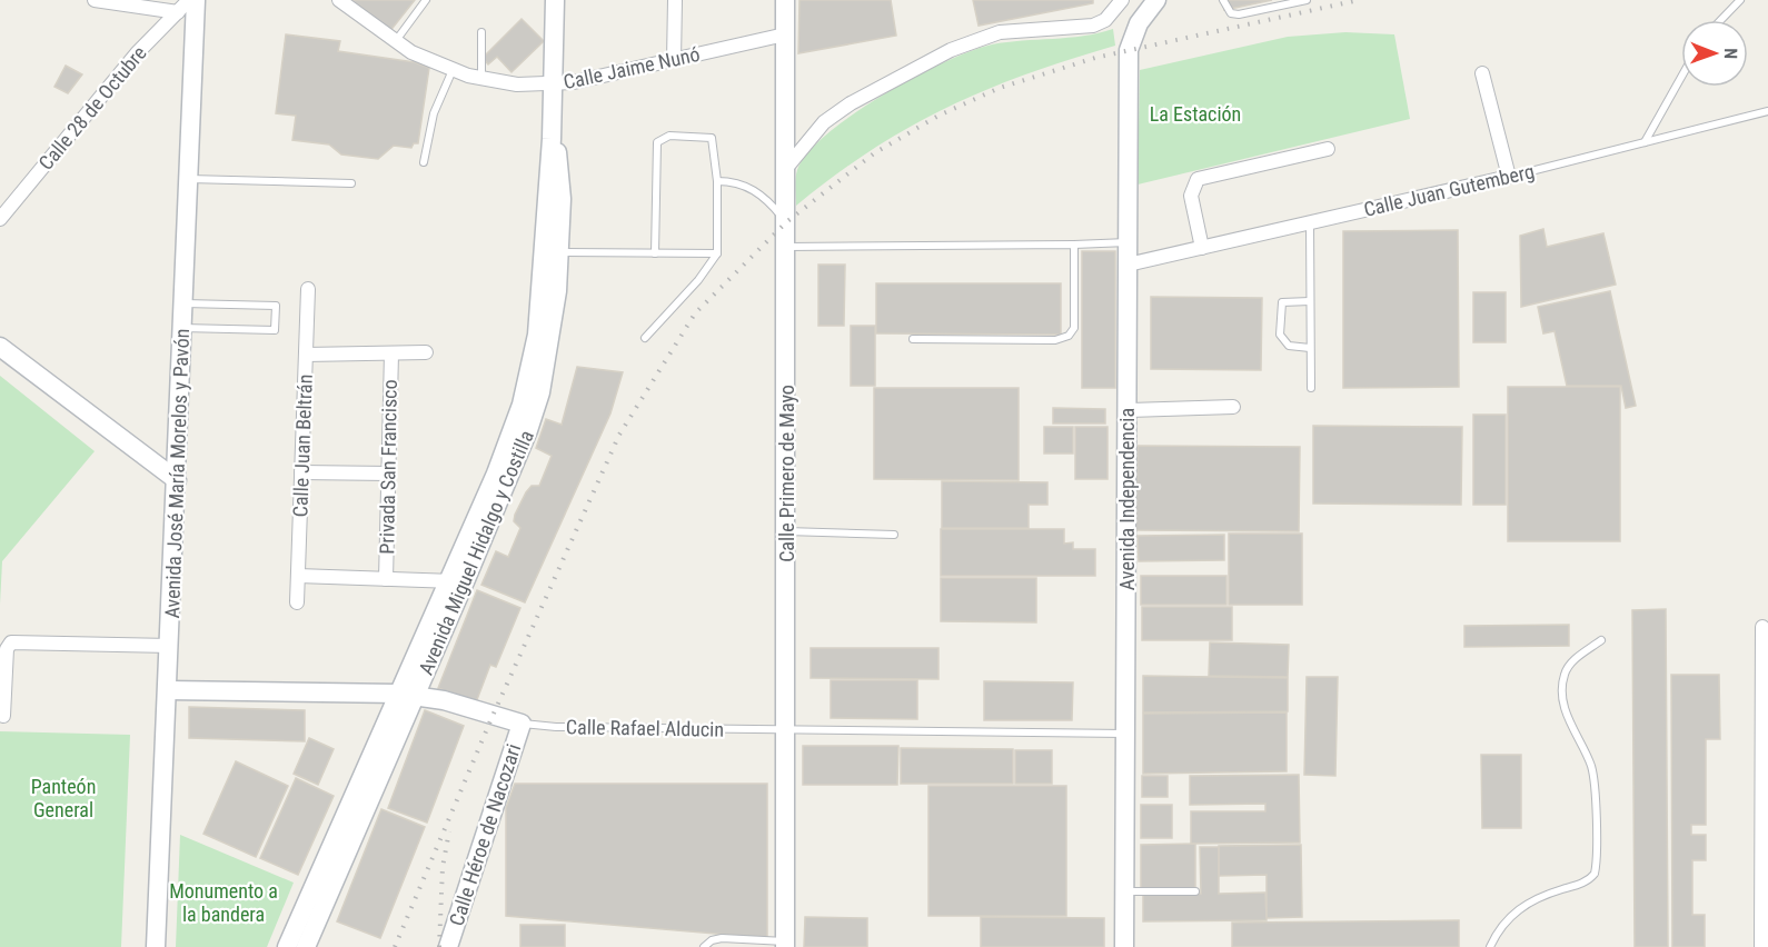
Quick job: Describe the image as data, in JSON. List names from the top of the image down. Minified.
{"streets":{"main road":["Avenida José María Morelos y Pavón","Calle Primero de Mayo","Avenida Independencia","Avenida Miguel Hidalgo y Costilla","Calle Rafael Alducin","Calle Héroe de Nacozari"],"street":["Calle Jaime Nunó","Calle 28 de Octubre","Calle Juan Gutemberg","Calle Juan Beltrán","Privada San Francisco"]},"crossings":[["Calle Jaime Nunó","Calle Primero de Mayo"],["Calle Jaime Nunó","Avenida Miguel Hidalgo y Costilla"],["Calle Juan Gutemberg","Avenida Independencia"],["Avenida José María Morelos y Pavón","Calle Rafael Alducin"],["Calle Primero de Mayo","Calle Rafael Alducin"],["Avenida Independencia","Calle Rafael Alducin"],["Avenida Miguel Hidalgo y Costilla","Calle Rafael Alducin"],["Calle Rafael Alducin","Calle Héroe de Nacozari"]],"parks":["La Estación","Panteón General","Monumento a la bandera"],"north":"right"}
